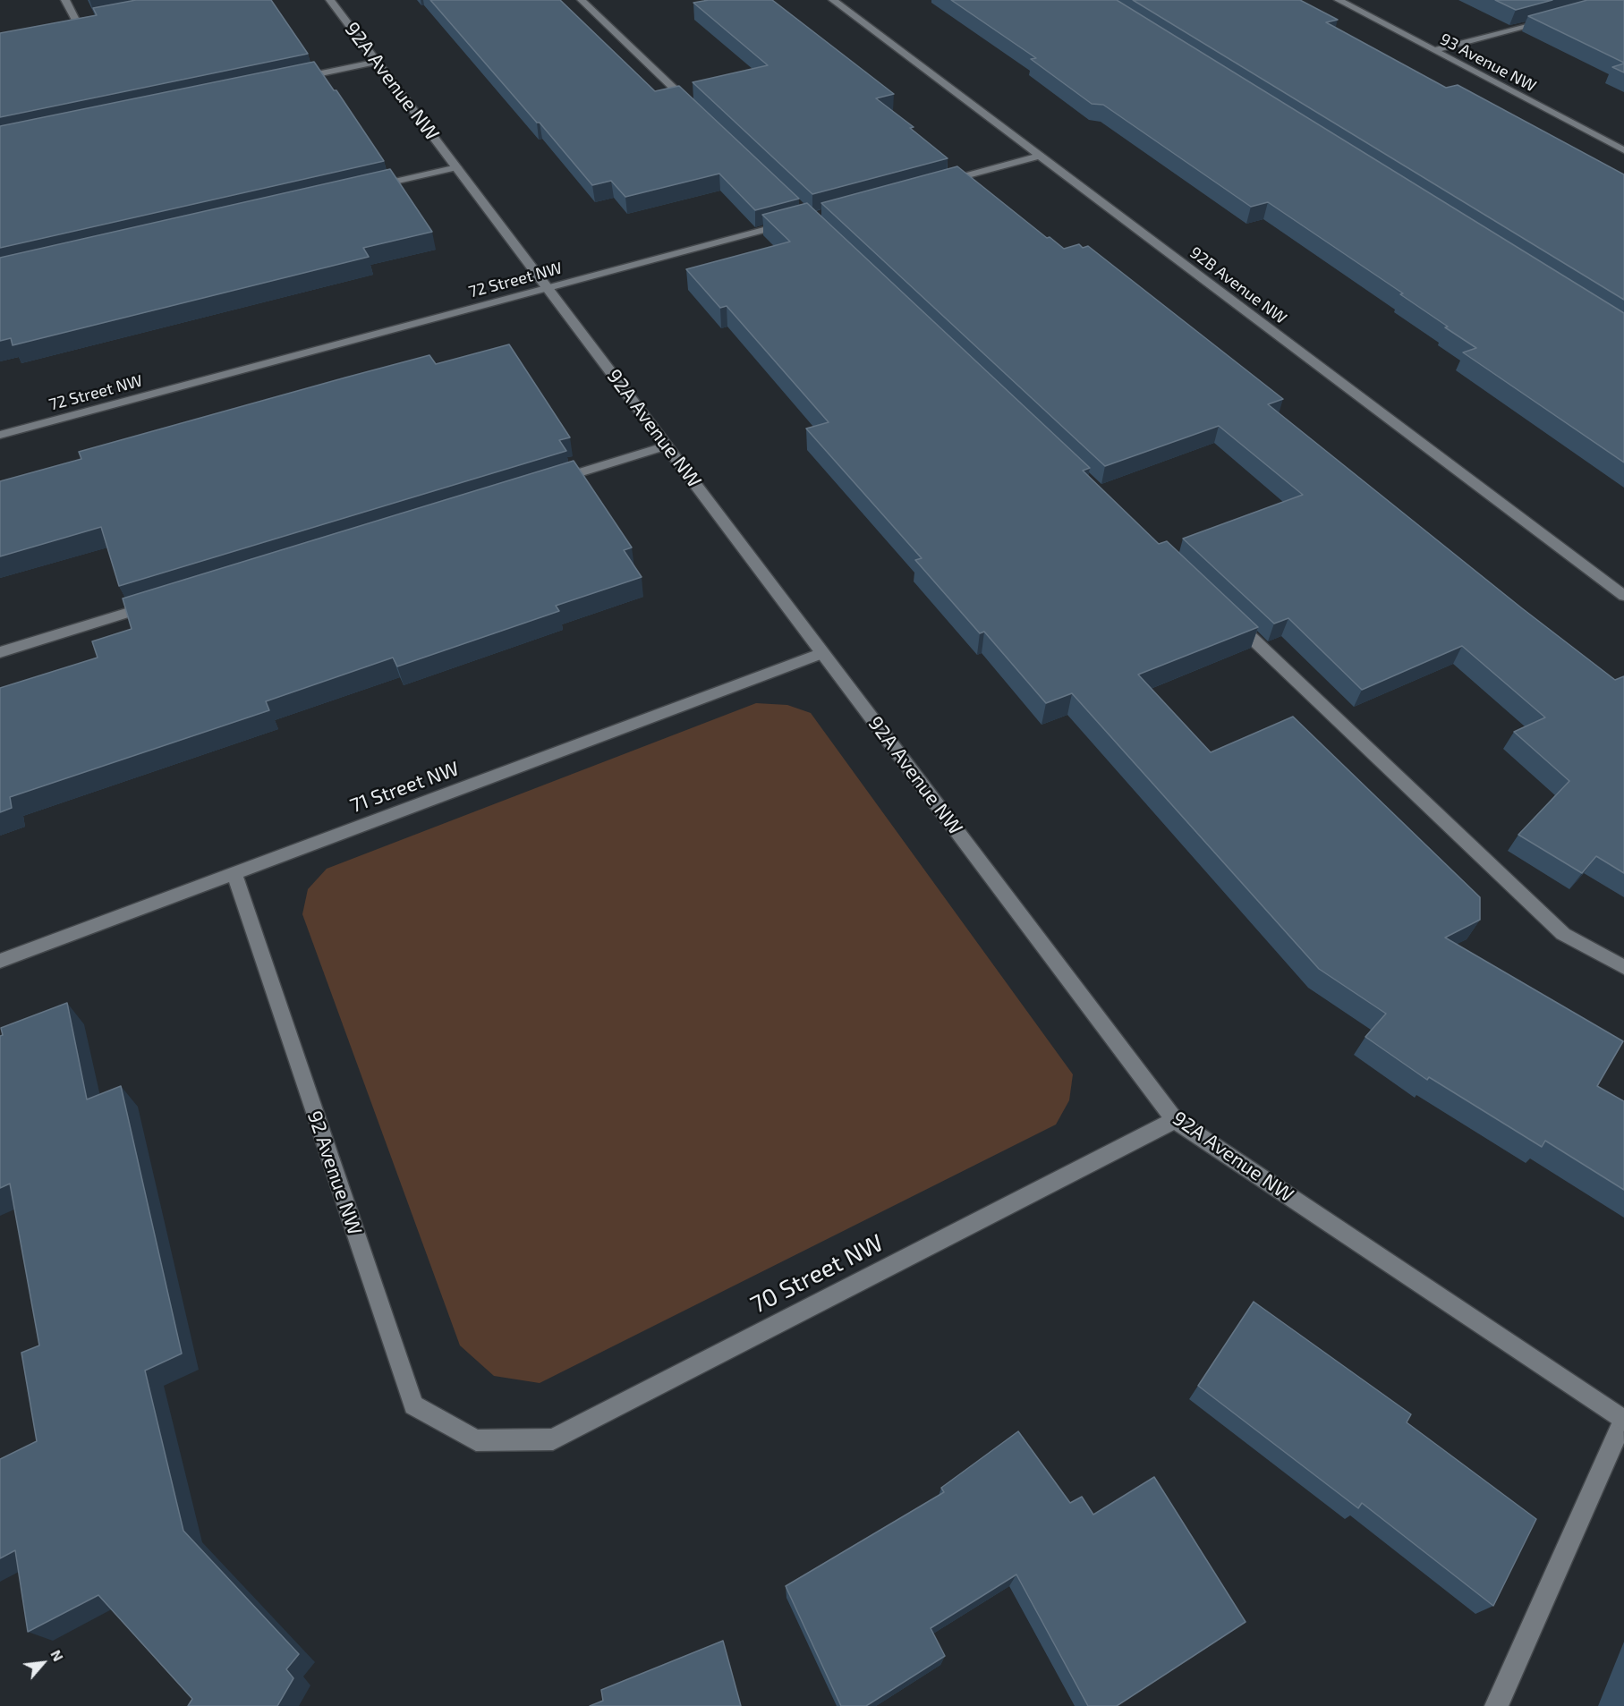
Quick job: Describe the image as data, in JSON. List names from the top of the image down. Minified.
{"streets":{"street":["93 Avenue NW","92A Avenue NW","72 Street NW","92B Avenue NW","71 Street NW","92 Avenue NW","70 Street NW"]},"crossings":[["92A Avenue NW","72 Street NW"],["92A Avenue NW","71 Street NW"],["92A Avenue NW","70 Street NW"],["71 Street NW","92 Avenue NW"],["92 Avenue NW","70 Street NW"]],"north":"top right"}
